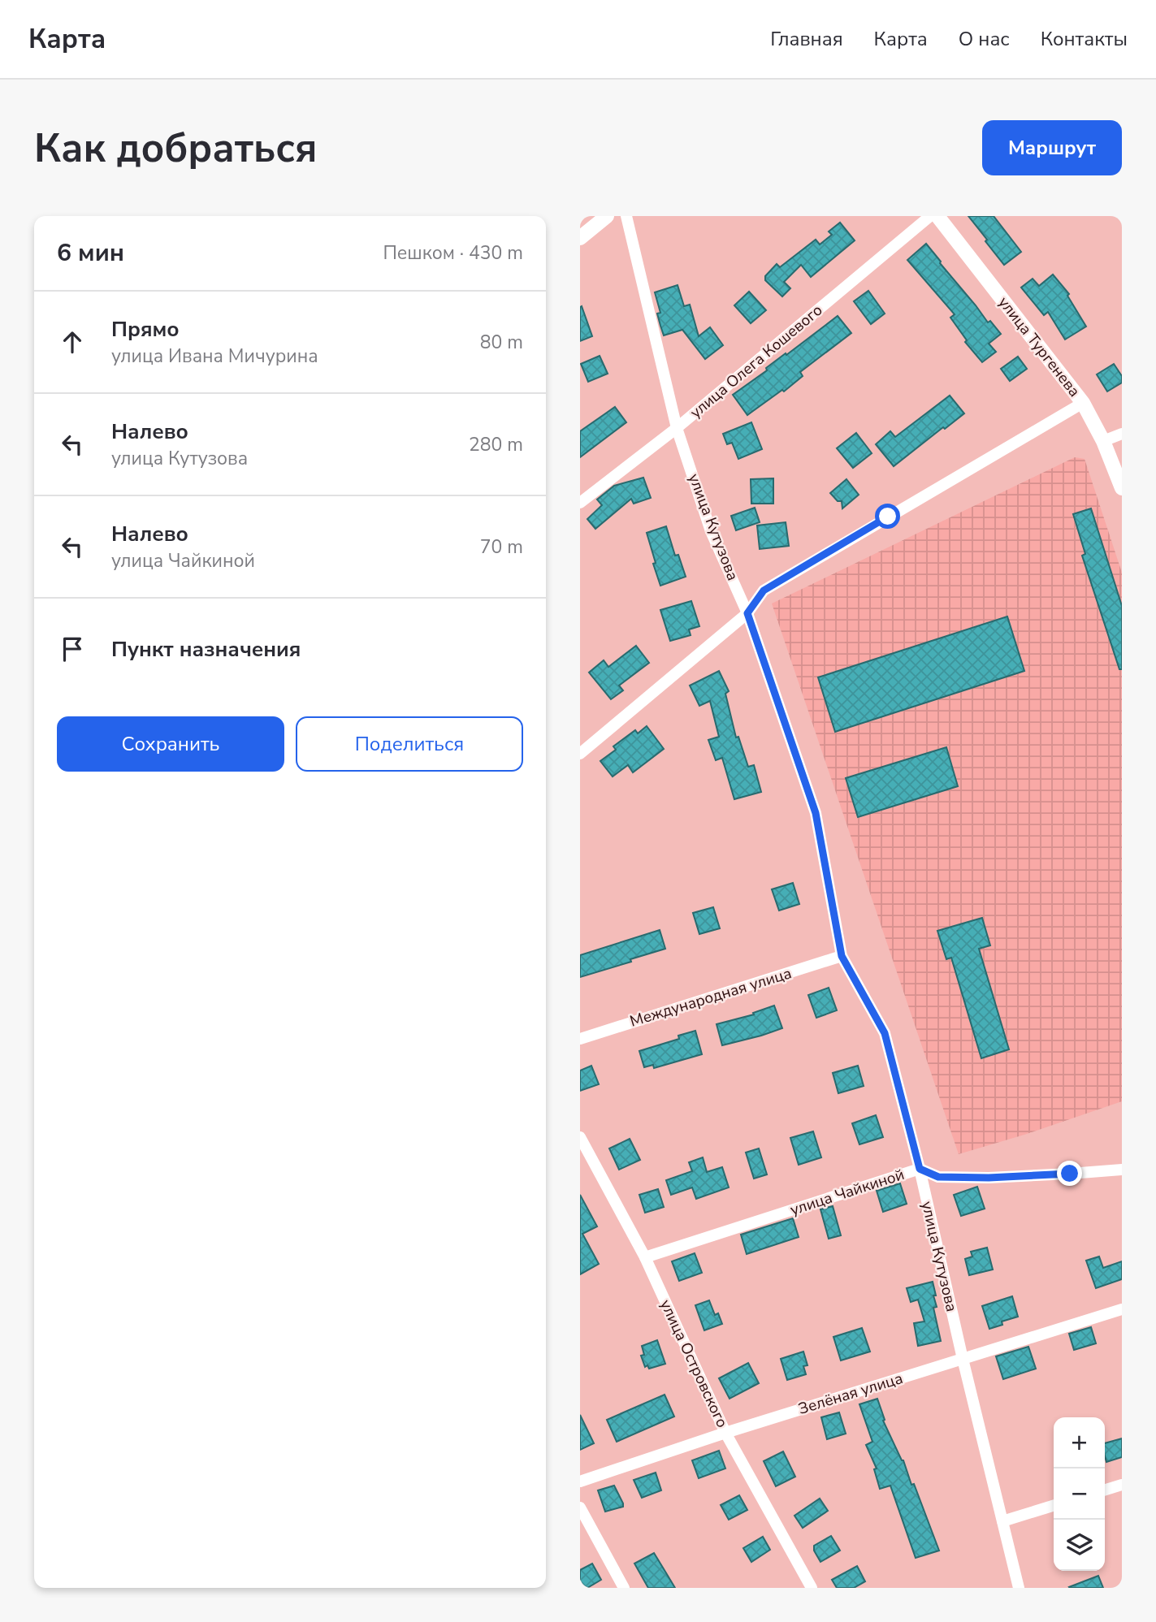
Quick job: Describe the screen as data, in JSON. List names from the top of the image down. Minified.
{"streets":{"street":["улица Тургенева","улица Олега Кошевого","улица Кутузова","Международная улица","улица Чайкиной","улица Островского","Зелёная улица"]},"crossings":[["улица Олега Кошевого","улица Кутузова"],["улица Кутузова","Международная улица"],["улица Кутузова","улица Чайкиной"],["улица Кутузова","Зелёная улица"],["улица Чайкиной","улица Островского"],["улица Островского","Зелёная улица"]],"page":{"header":"Карта","nav":["Главная","Карта","О нас","Контакты"],"buttons":["Маршрут",["Сохранить","Поделиться"]],"title":"Как добраться","heading":["6 мин","Пешком · 430 m"],"list":[["Прямо","улица Ивана Мичурина","80 m"],["Налево","улица Кутузова","280 m"],["Налево","улица Чайкиной","70 m"],"Пункт назначения"],"map_buttons":["+","−"]}}
